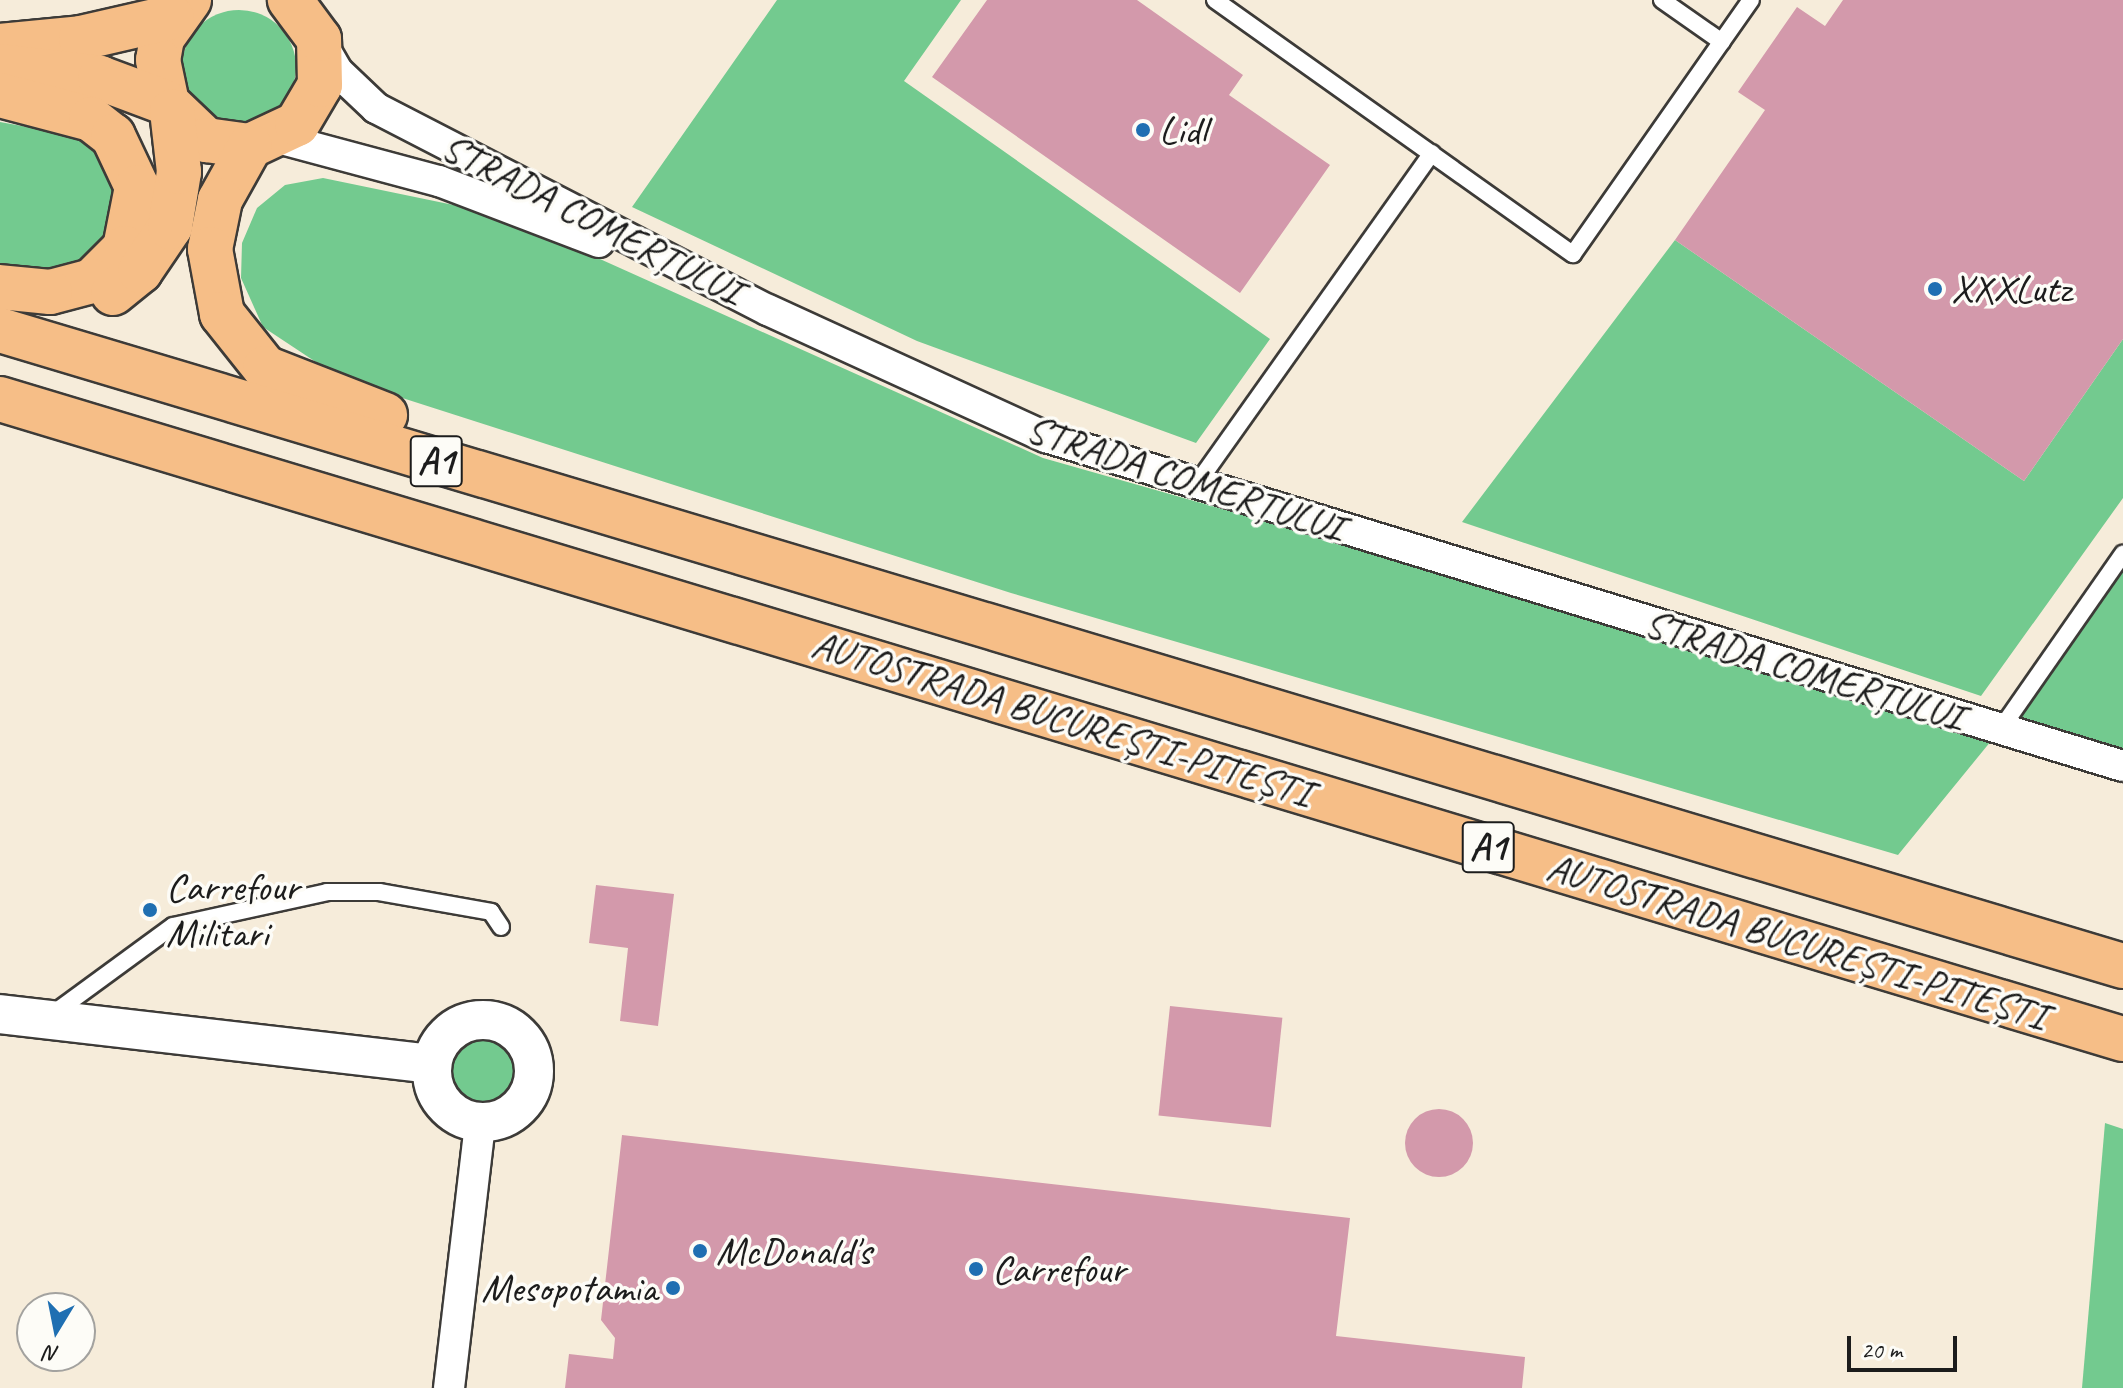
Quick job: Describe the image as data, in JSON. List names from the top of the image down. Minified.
{"streets":{"main road":["A1","AUTOSTRADA BUCUREȘTI-PITEȘTI"],"street":["STRADA COMERȚULUI"]},"places":["Lidl","XXXLutz","Carrefour Militari","McDonald's","Carrefour","Mesopotamia"],"scale_bar":"20 m","north":"bottom"}
